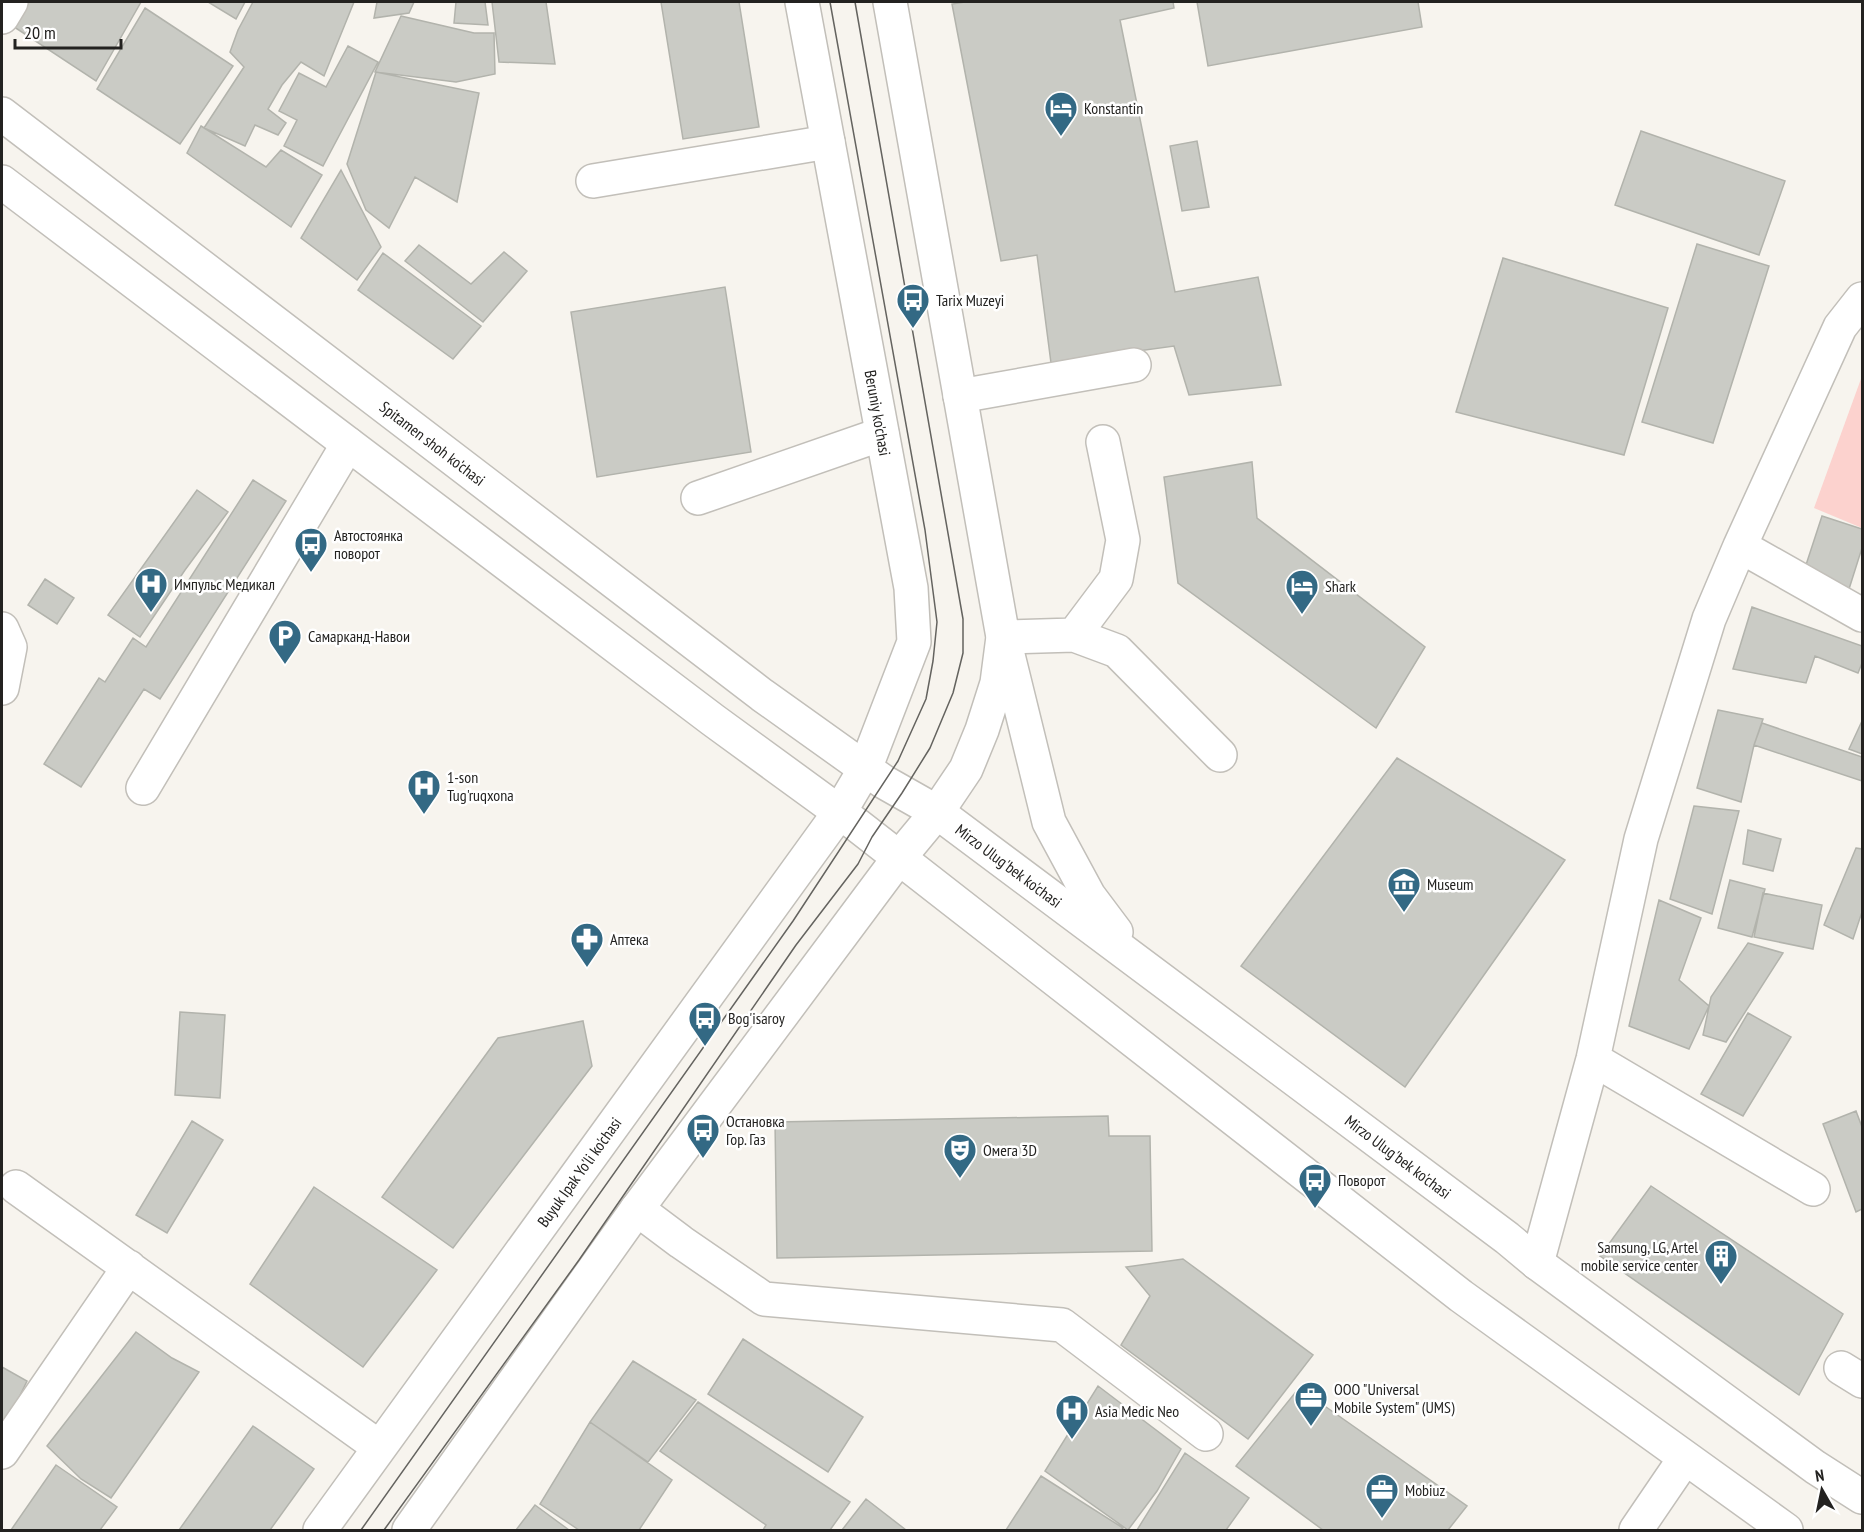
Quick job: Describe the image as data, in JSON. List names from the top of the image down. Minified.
{"streets":{"main road":["Beruniy ko'chasi","Spitamen shoh ko'chasi","Mirzo Ulug'bek ko'chasi","Buyuk Ipak Yo'li ko'chasi"]},"crossings":[["Beruniy ko'chasi","Spitamen shoh ko'chasi"],["Beruniy ko'chasi","Buyuk Ipak Yo'li ko'chasi"],["Spitamen shoh ko'chasi","Mirzo Ulug'bek ko'chasi"]],"places":{"hotel":["Konstantin","Shark"],"bus stop":["Tarix Muzeyi","Автостоянка поворот","Bog'isaroy","Остановка Гор. Газ","Поворот"],"hospital":["Импульс Медикал","1-son Tug'ruqxona","Asia Medic Neo"],"parking":["Самарканд-Навои"],"museum":["Museum"],"pharmacy":["Аптека"],"theatre":["Омега 3D"],"building":["Samsung, LG, Artel mobile service center"],"office":["ООО \"Universal Mobile System\" (UMS)","Mobiuz"]},"scale_bar":"20 m","north":"top"}
